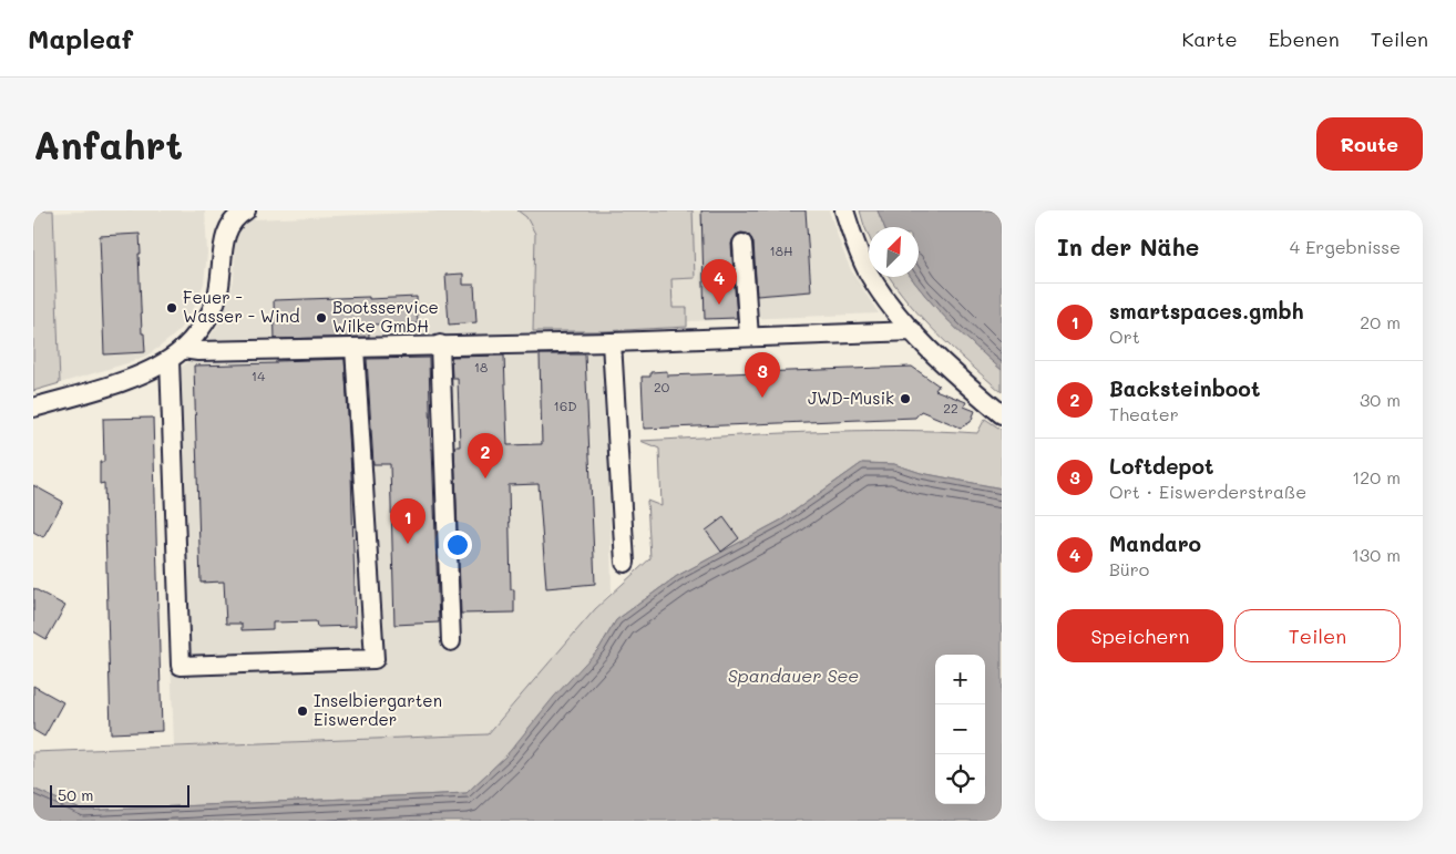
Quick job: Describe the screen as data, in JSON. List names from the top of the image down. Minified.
{"water":["Spandauer See"],"places":["Feuer - Wasser - Wind","Bootsservice Wilke GmbH","JWD-Musik","Inselbiergarten Eiswerder"],"house_numbers":["18H","18","14","20","16D","22"],"scale_bar":"50 m","north":"top right","page":{"header":"Mapleaf","nav":["Karte","Ebenen","Teilen"],"buttons":["Route",["Speichern","Teilen"]],"title":"Anfahrt","heading":["In der Nähe","4 Ergebnisse"],"pins":["4","3","2","1"],"list":[{"mark":"1","name":"smartspaces.gmbh","note":"Ort","value":"20 m"},{"mark":"2","name":"Backsteinboot","note":"Theater","value":"30 m"},{"mark":"3","name":"Loftdepot","note":"Ort · Eiswerderstraße","value":"120 m"},{"mark":"4","name":"Mandaro","note":"Büro","value":"130 m"}],"map_buttons":["+","−"],"scale":"50 m"}}
